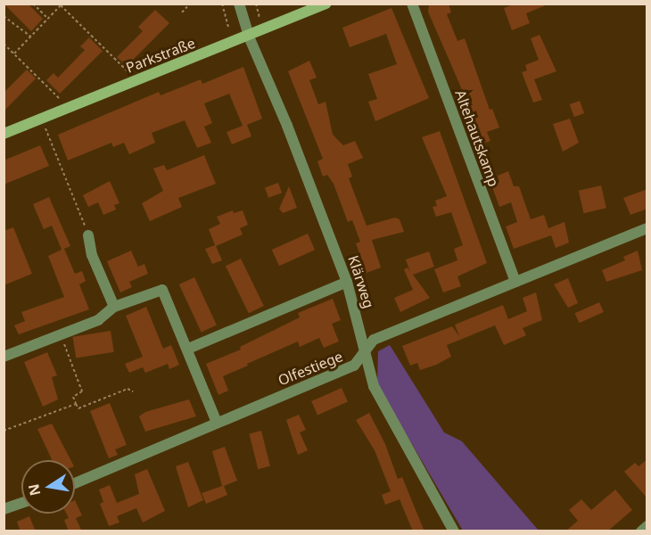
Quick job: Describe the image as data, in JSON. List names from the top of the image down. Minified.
{"streets":{"street":["Parkstraße","Altehautskamp","Klärweg","Olfestiege"]},"crossings":[["Parkstraße","Klärweg"],["Altehautskamp","Olfestiege"],["Klärweg","Olfestiege"]],"north":"left"}
